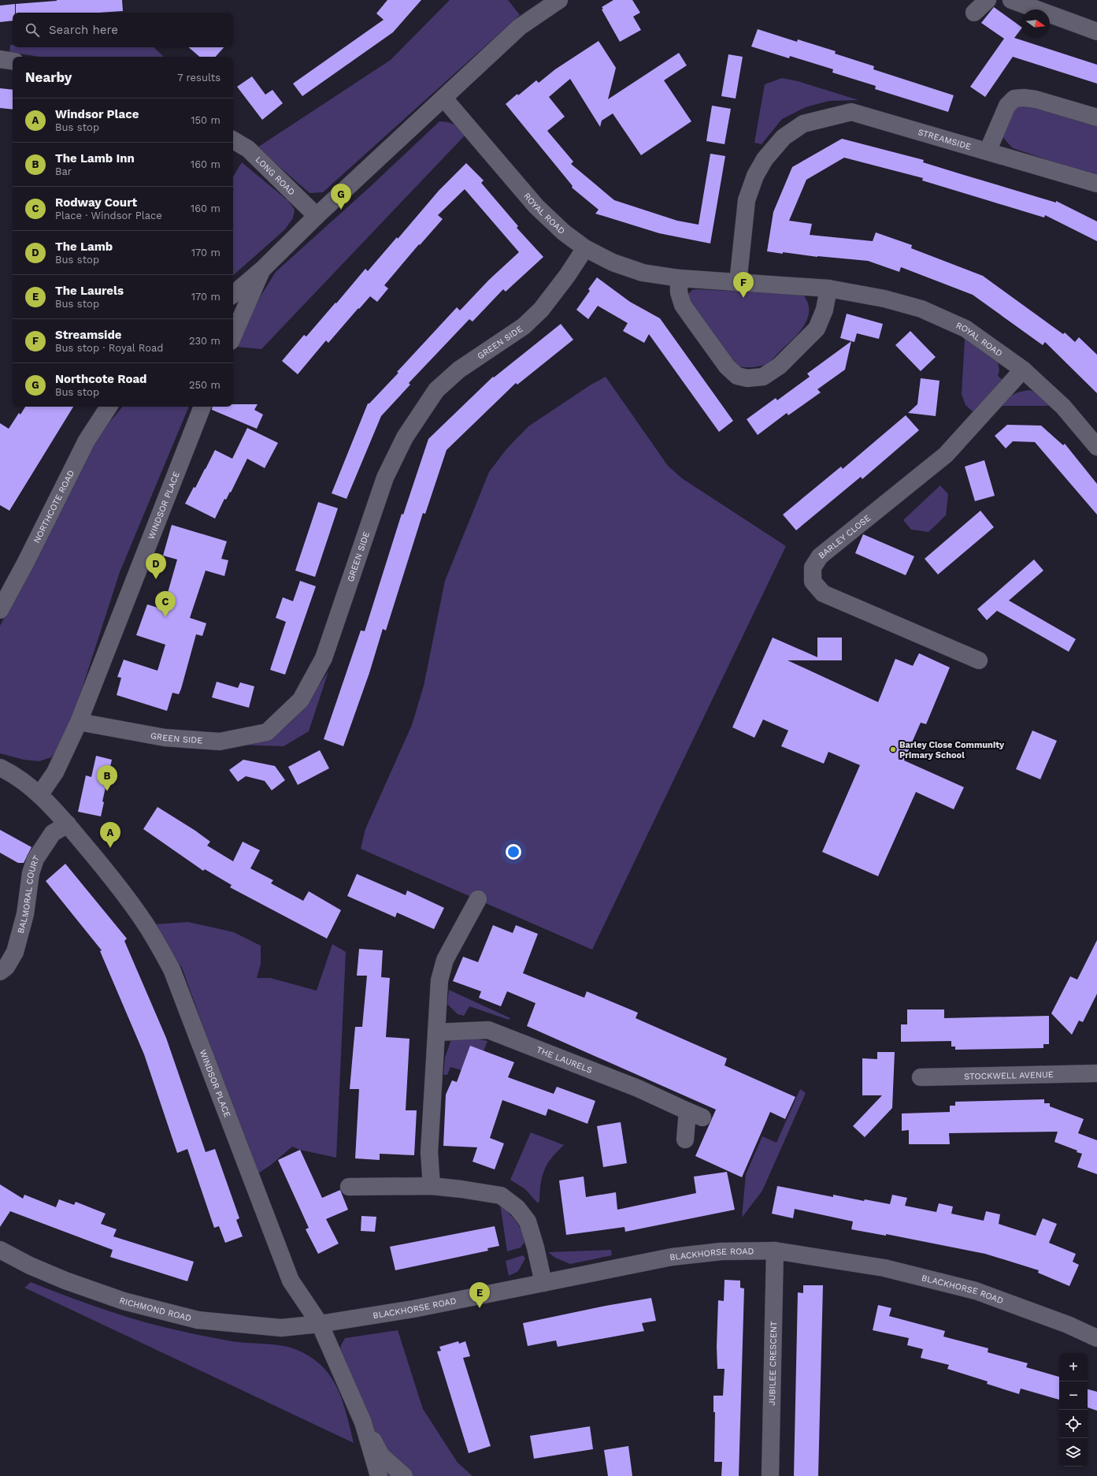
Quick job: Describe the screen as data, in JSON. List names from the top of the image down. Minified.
{"streets":{"street":["STREAMSIDE","LONG ROAD","ROYAL ROAD","GREEN SIDE","WINDSOR PLACE","NORTHCOTE ROAD","BARLEY CLOSE","BALMORAL COURT","THE LAURELS","STOCKWELL AVENUE","BLACKHORSE ROAD","RICHMOND ROAD","JUBILEE CRESCENT"]},"crossings":[["STREAMSIDE","ROYAL ROAD"],["ROYAL ROAD","GREEN SIDE"],["ROYAL ROAD","BARLEY CLOSE"],["GREEN SIDE","WINDSOR PLACE"],["WINDSOR PLACE","BALMORAL COURT"],["WINDSOR PLACE","BLACKHORSE ROAD"],["WINDSOR PLACE","RICHMOND ROAD"],["BLACKHORSE ROAD","RICHMOND ROAD"],["BLACKHORSE ROAD","JUBILEE CRESCENT"]],"places":["Barley Close Community Primary School"],"north":"right","page":{"search":"Search here","heading":["Nearby","7 results"],"list":[{"mark":"A","name":"Windsor Place","note":"Bus stop","value":"150 m"},{"mark":"B","name":"The Lamb Inn","note":"Bar","value":"160 m"},{"mark":"C","name":"Rodway Court","note":"Place · Windsor Place","value":"160 m"},{"mark":"D","name":"The Lamb","note":"Bus stop","value":"170 m"},{"mark":"E","name":"The Laurels","note":"Bus stop","value":"170 m"},{"mark":"F","name":"Streamside","note":"Bus stop · Royal Road","value":"230 m"},{"mark":"G","name":"Northcote Road","note":"Bus stop","value":"250 m"}],"pins":["G","F","D","C","B","A","E"],"map_buttons":["+","−"]}}
